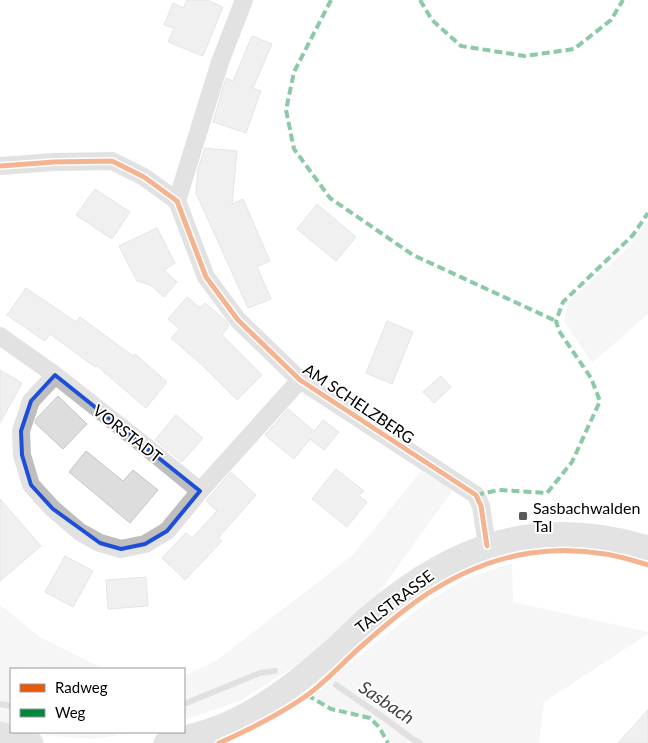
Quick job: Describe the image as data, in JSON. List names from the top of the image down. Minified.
{"streets":{"main road":["TALSTRASSE"],"street":["AM SCHELZBERG","VORSTADT"]},"crossings":[["AM SCHELZBERG","TALSTRASSE"]],"water":["Sasbach"],"places":{"transit":["Sasbachwalden Tal"]},"legend":["Radweg","Weg"]}
